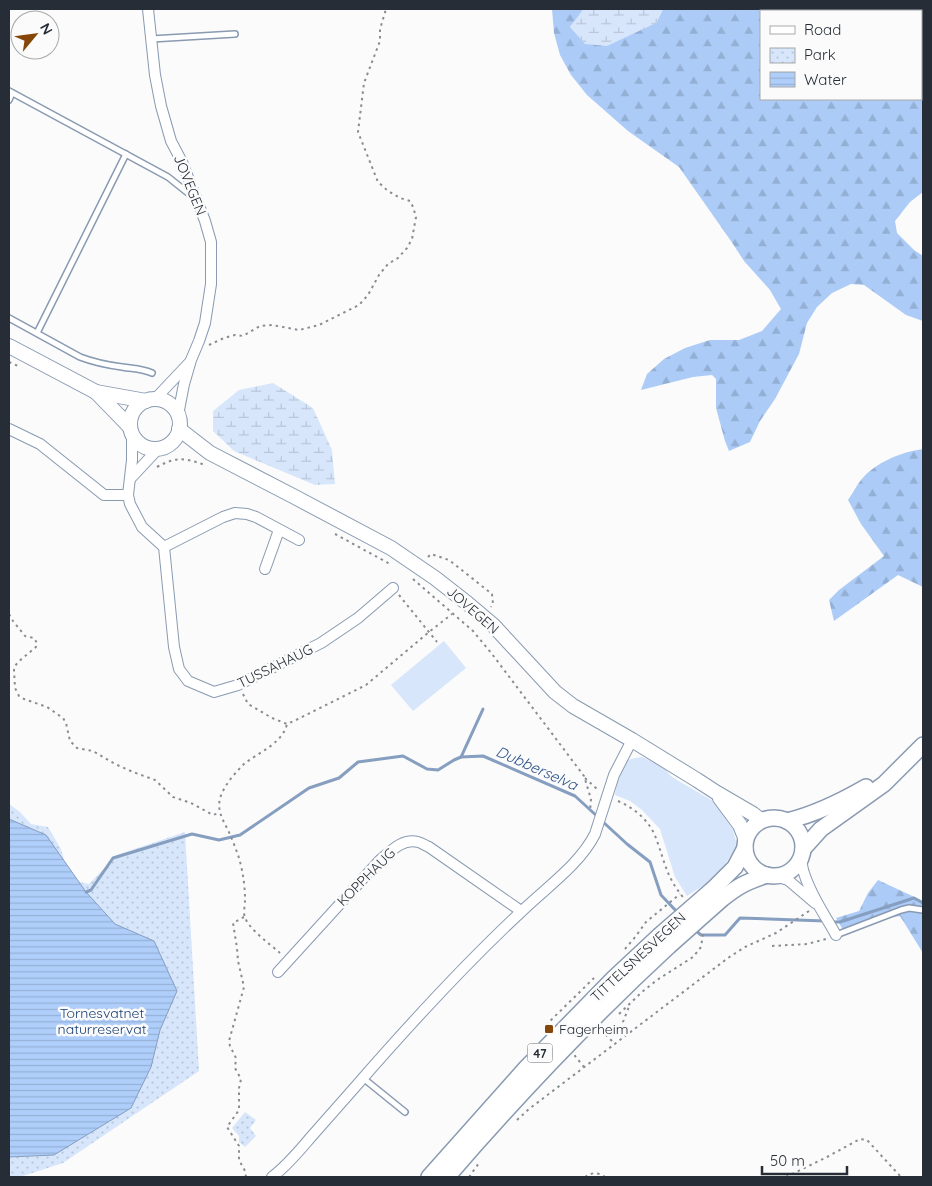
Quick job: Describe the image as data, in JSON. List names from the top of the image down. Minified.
{"streets":{"main road":["TITTELSNESVEGEN","47"],"street":["JOVEGEN","TUSSAHAUG","KOPPHAUG"]},"crossings":[["JOVEGEN","TITTELSNESVEGEN"],["JOVEGEN","47"],["TITTELSNESVEGEN","47"]],"water":["Dubberselva"],"parks":["Tornesvatnet naturreservat"],"places":{"transit":["Fagerheim"]},"legend":["Road","Park","Water"],"scale_bar":"50 m","north":"top right"}
